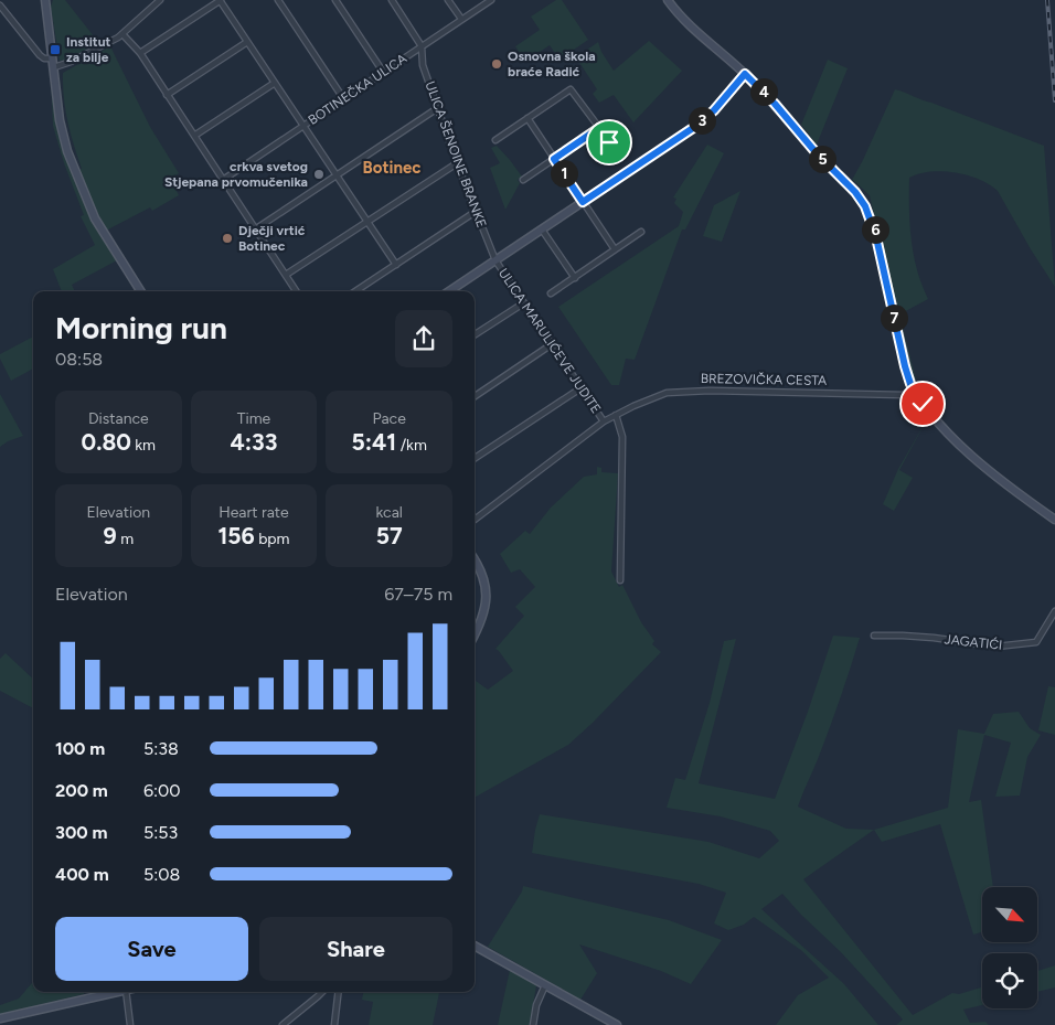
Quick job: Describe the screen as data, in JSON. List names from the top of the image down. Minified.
{"streets":{"street":["BOTINEČKA ULICA","ULICA ŠENOINE BRANKE","ULICA MARULIĆEVE JUDITE","BREZOVIČKA CESTA","JAGATIĆI"]},"crossings":[["BOTINEČKA ULICA","ULICA ŠENOINE BRANKE"],["ULICA ŠENOINE BRANKE","ULICA MARULIĆEVE JUDITE"],["ULICA MARULIĆEVE JUDITE","BREZOVIČKA CESTA"]],"districts":["Botinec"],"places":{"transit":["Institut za bilje"],"other":["Osnovna škola braće Radić","crkva svetog Stjepana prvomučenika","Dječji vrtić Botinec"]},"north":"bottom right","page":{"pins":["4","3","5","1","6","7"],"heading":["Morning run","08:58"],"stats":[["Distance","0.80 km"],["Time","4:33"],["Pace","5:41 /km"],["Elevation","9 m"],["Heart rate","156 bpm"],["kcal","57"]],"chart":["Elevation","67–75 m"],"list":[{"name":"100 m","note":"5:38"},{"name":"200 m","note":"6:00"},{"name":"300 m","note":"5:53"},{"name":"400 m","note":"5:08"}],"buttons":["Save","Share"]}}
